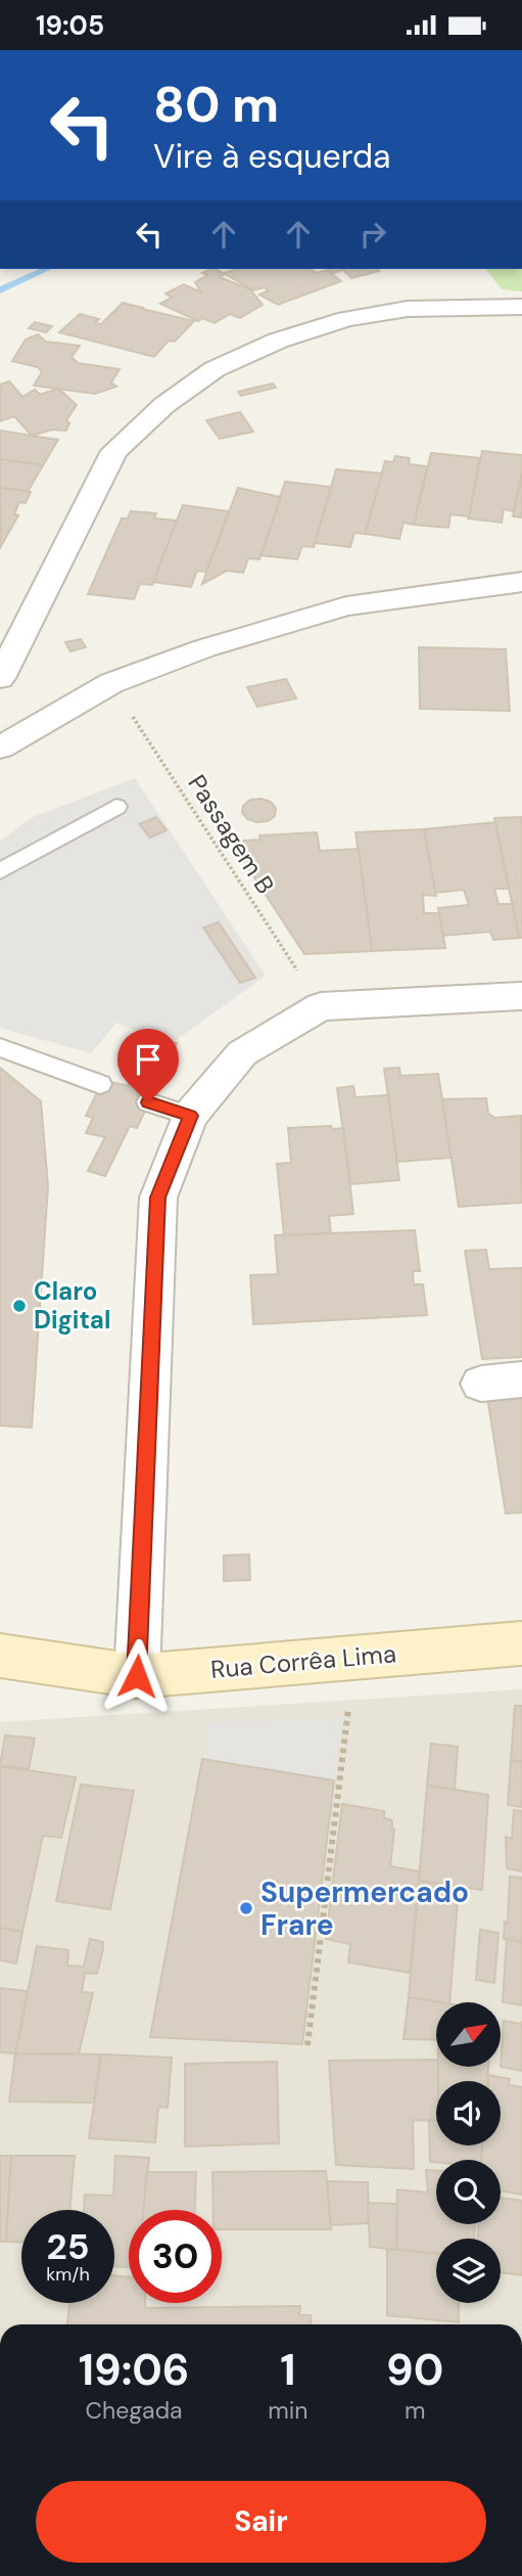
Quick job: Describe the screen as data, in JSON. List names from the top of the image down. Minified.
{"streets":{"street":["Rua Corrêa Lima"],"path":["Passagem B"]},"places":["Claro Digital","Supermercado Frare"],"north":"top right","page":{"status":"19:05","turn":["80 m","Vire à esquerda"],"speed":"25 km/h","limit":"30","eta":["19:06","Chegada","1","min","90","m"],"buttons":"Sair"}}
